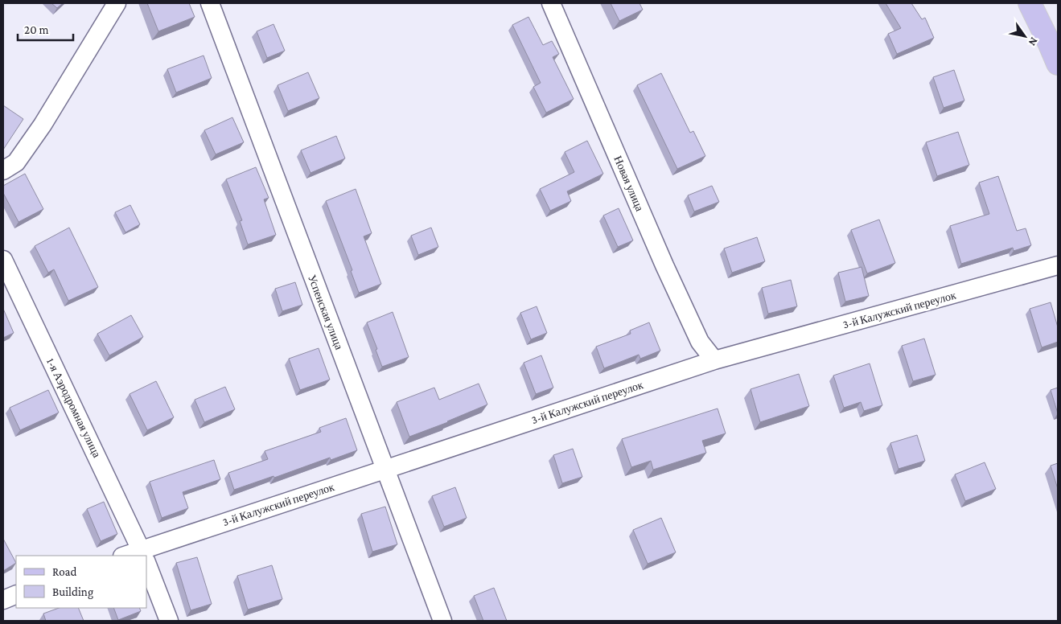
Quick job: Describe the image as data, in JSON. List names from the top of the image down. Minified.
{"streets":{"street":["Новая улица","3-й Калужский переулок","Успенская улица","1-я Аэродромная улица"]},"crossings":[["Новая улица","3-й Калужский переулок"],["3-й Калужский переулок","Успенская улица"],["3-й Калужский переулок","1-я Аэродромная улица"]],"legend":["Road","Building"],"scale_bar":"20 m","north":"bottom right"}
